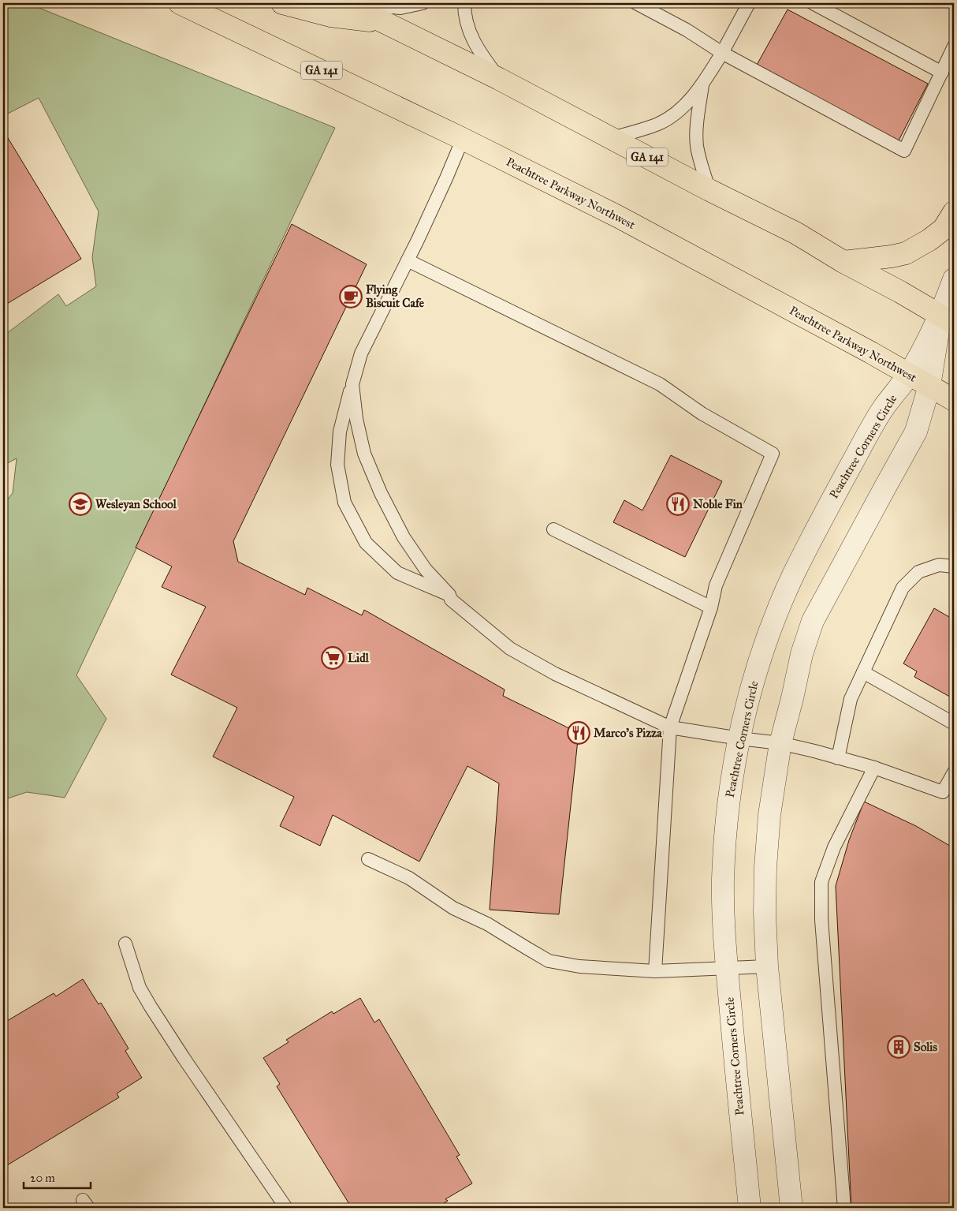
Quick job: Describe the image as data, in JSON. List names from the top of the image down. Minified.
{"streets":{"highway":["GA 141","Peachtree Parkway Northwest"],"street":["Peachtree Corners Circle"]},"crossings":[["GA 141","Peachtree Corners Circle"],["Peachtree Parkway Northwest","Peachtree Corners Circle"]],"places":{"cafe":["Flying Biscuit Cafe"],"school or university":["Wesleyan School"],"restaurant":["Noble Fin","Marco's Pizza"],"supermarket":["Lidl"],"building":["Solis"]},"scale_bar":"20 m"}
